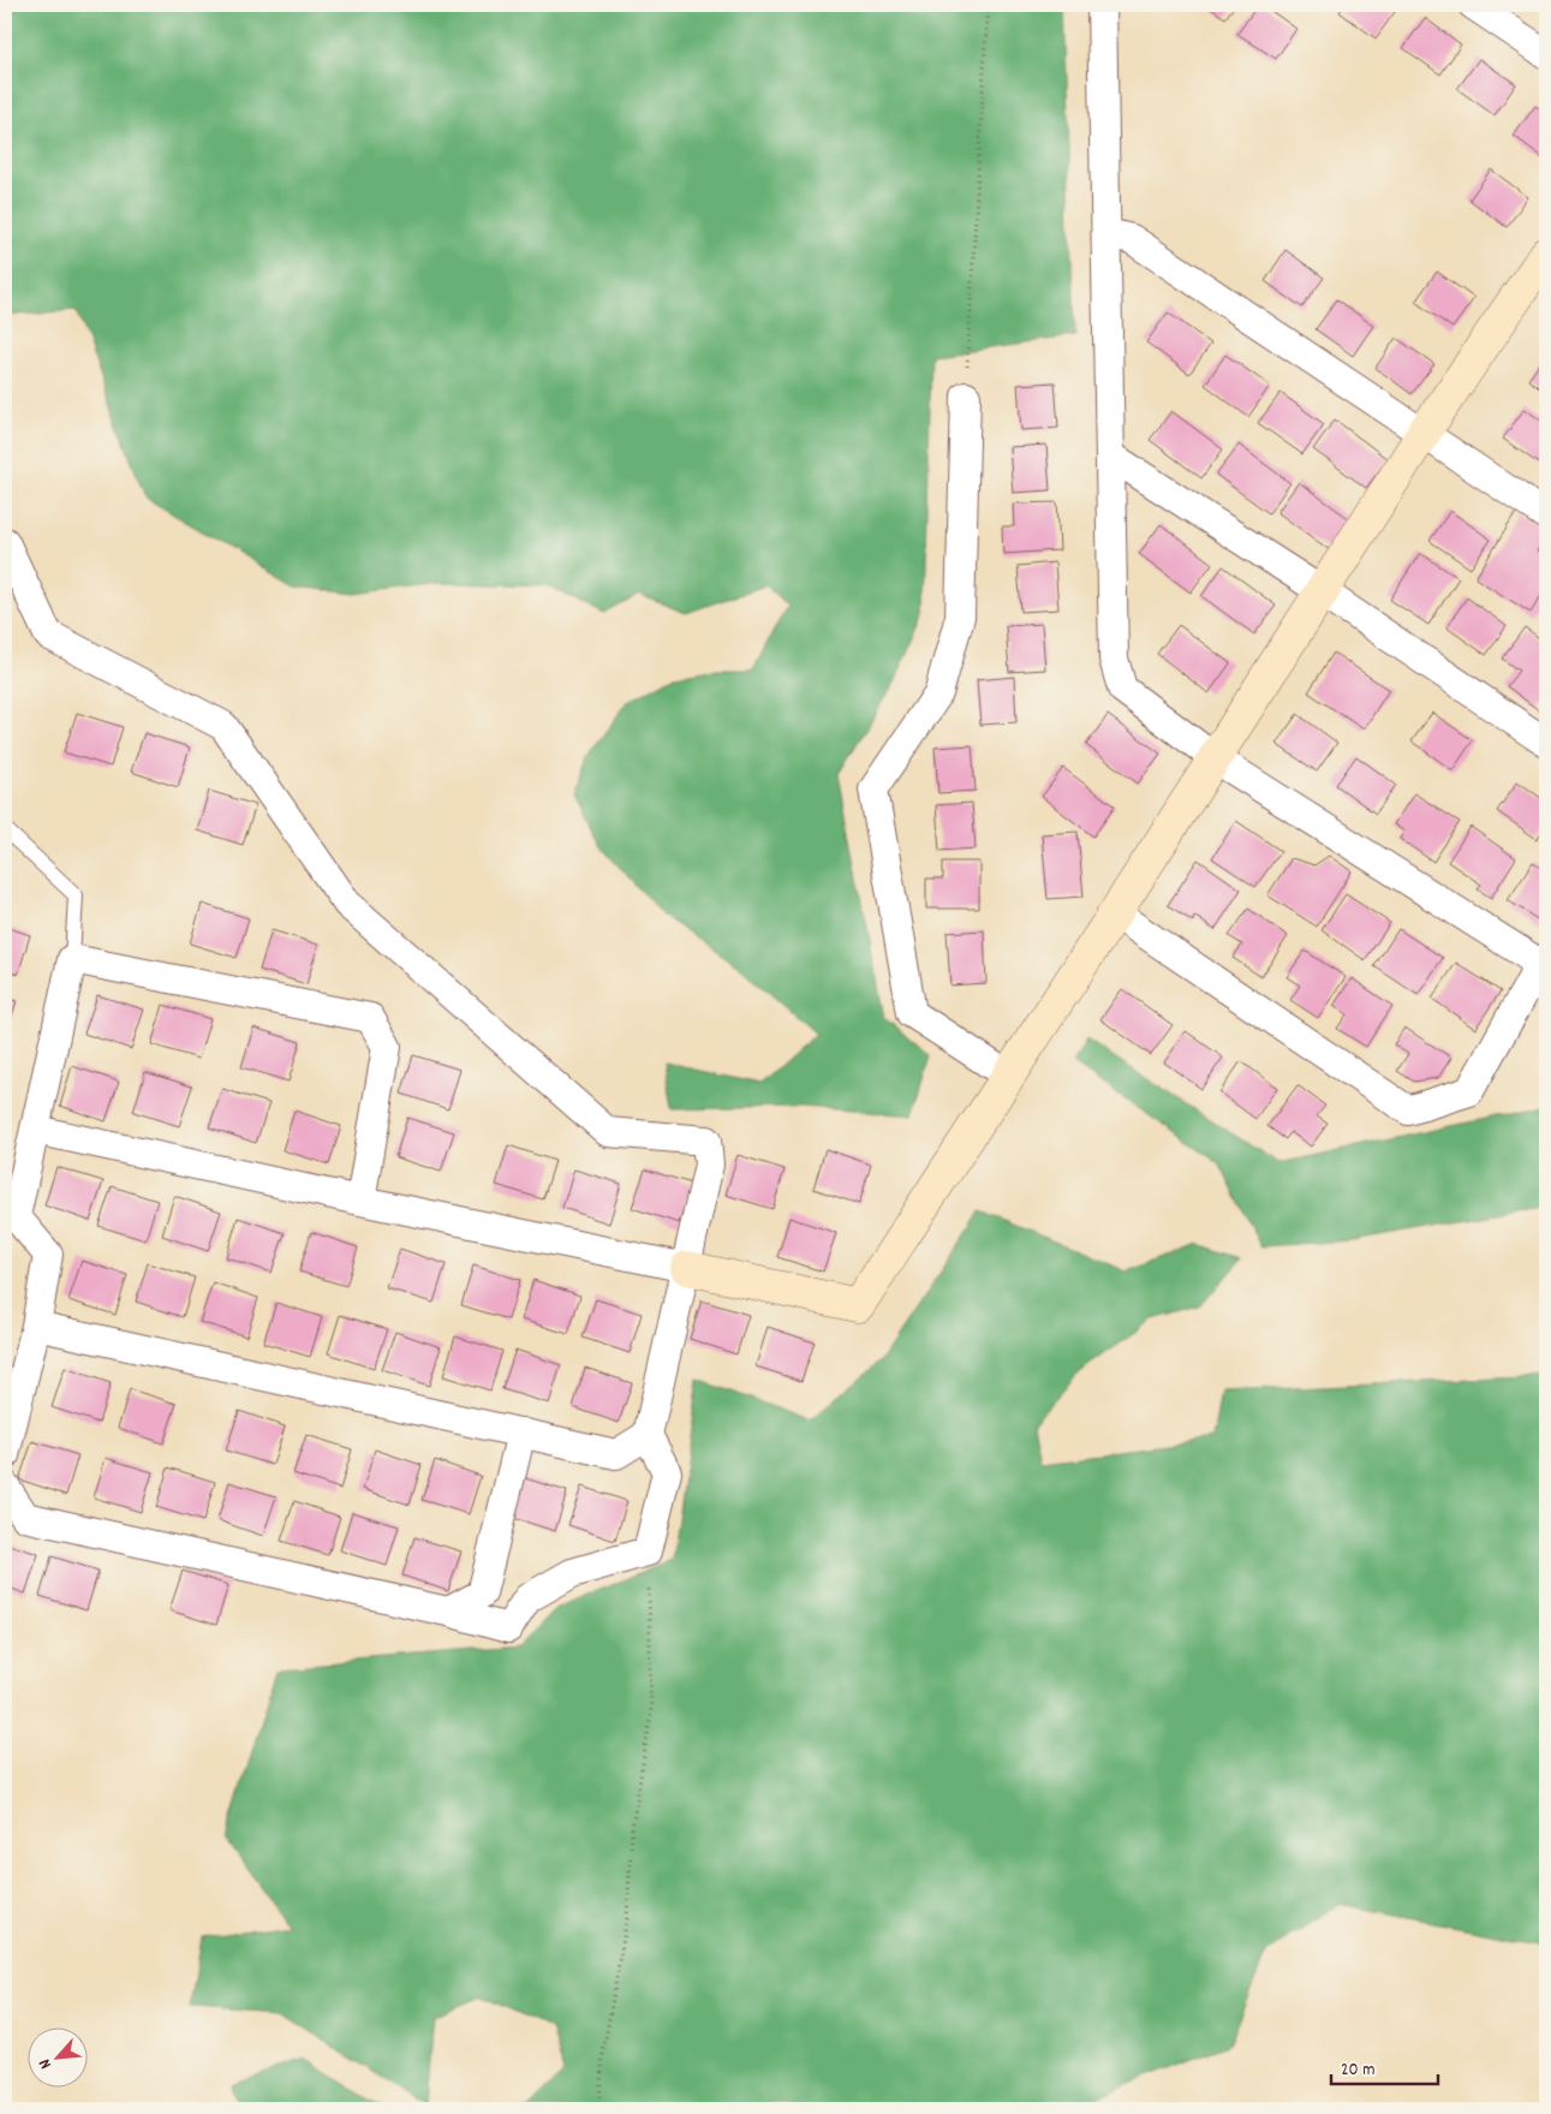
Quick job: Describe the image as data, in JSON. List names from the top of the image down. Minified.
{"scale_bar":"20 m","north":"bottom left"}
